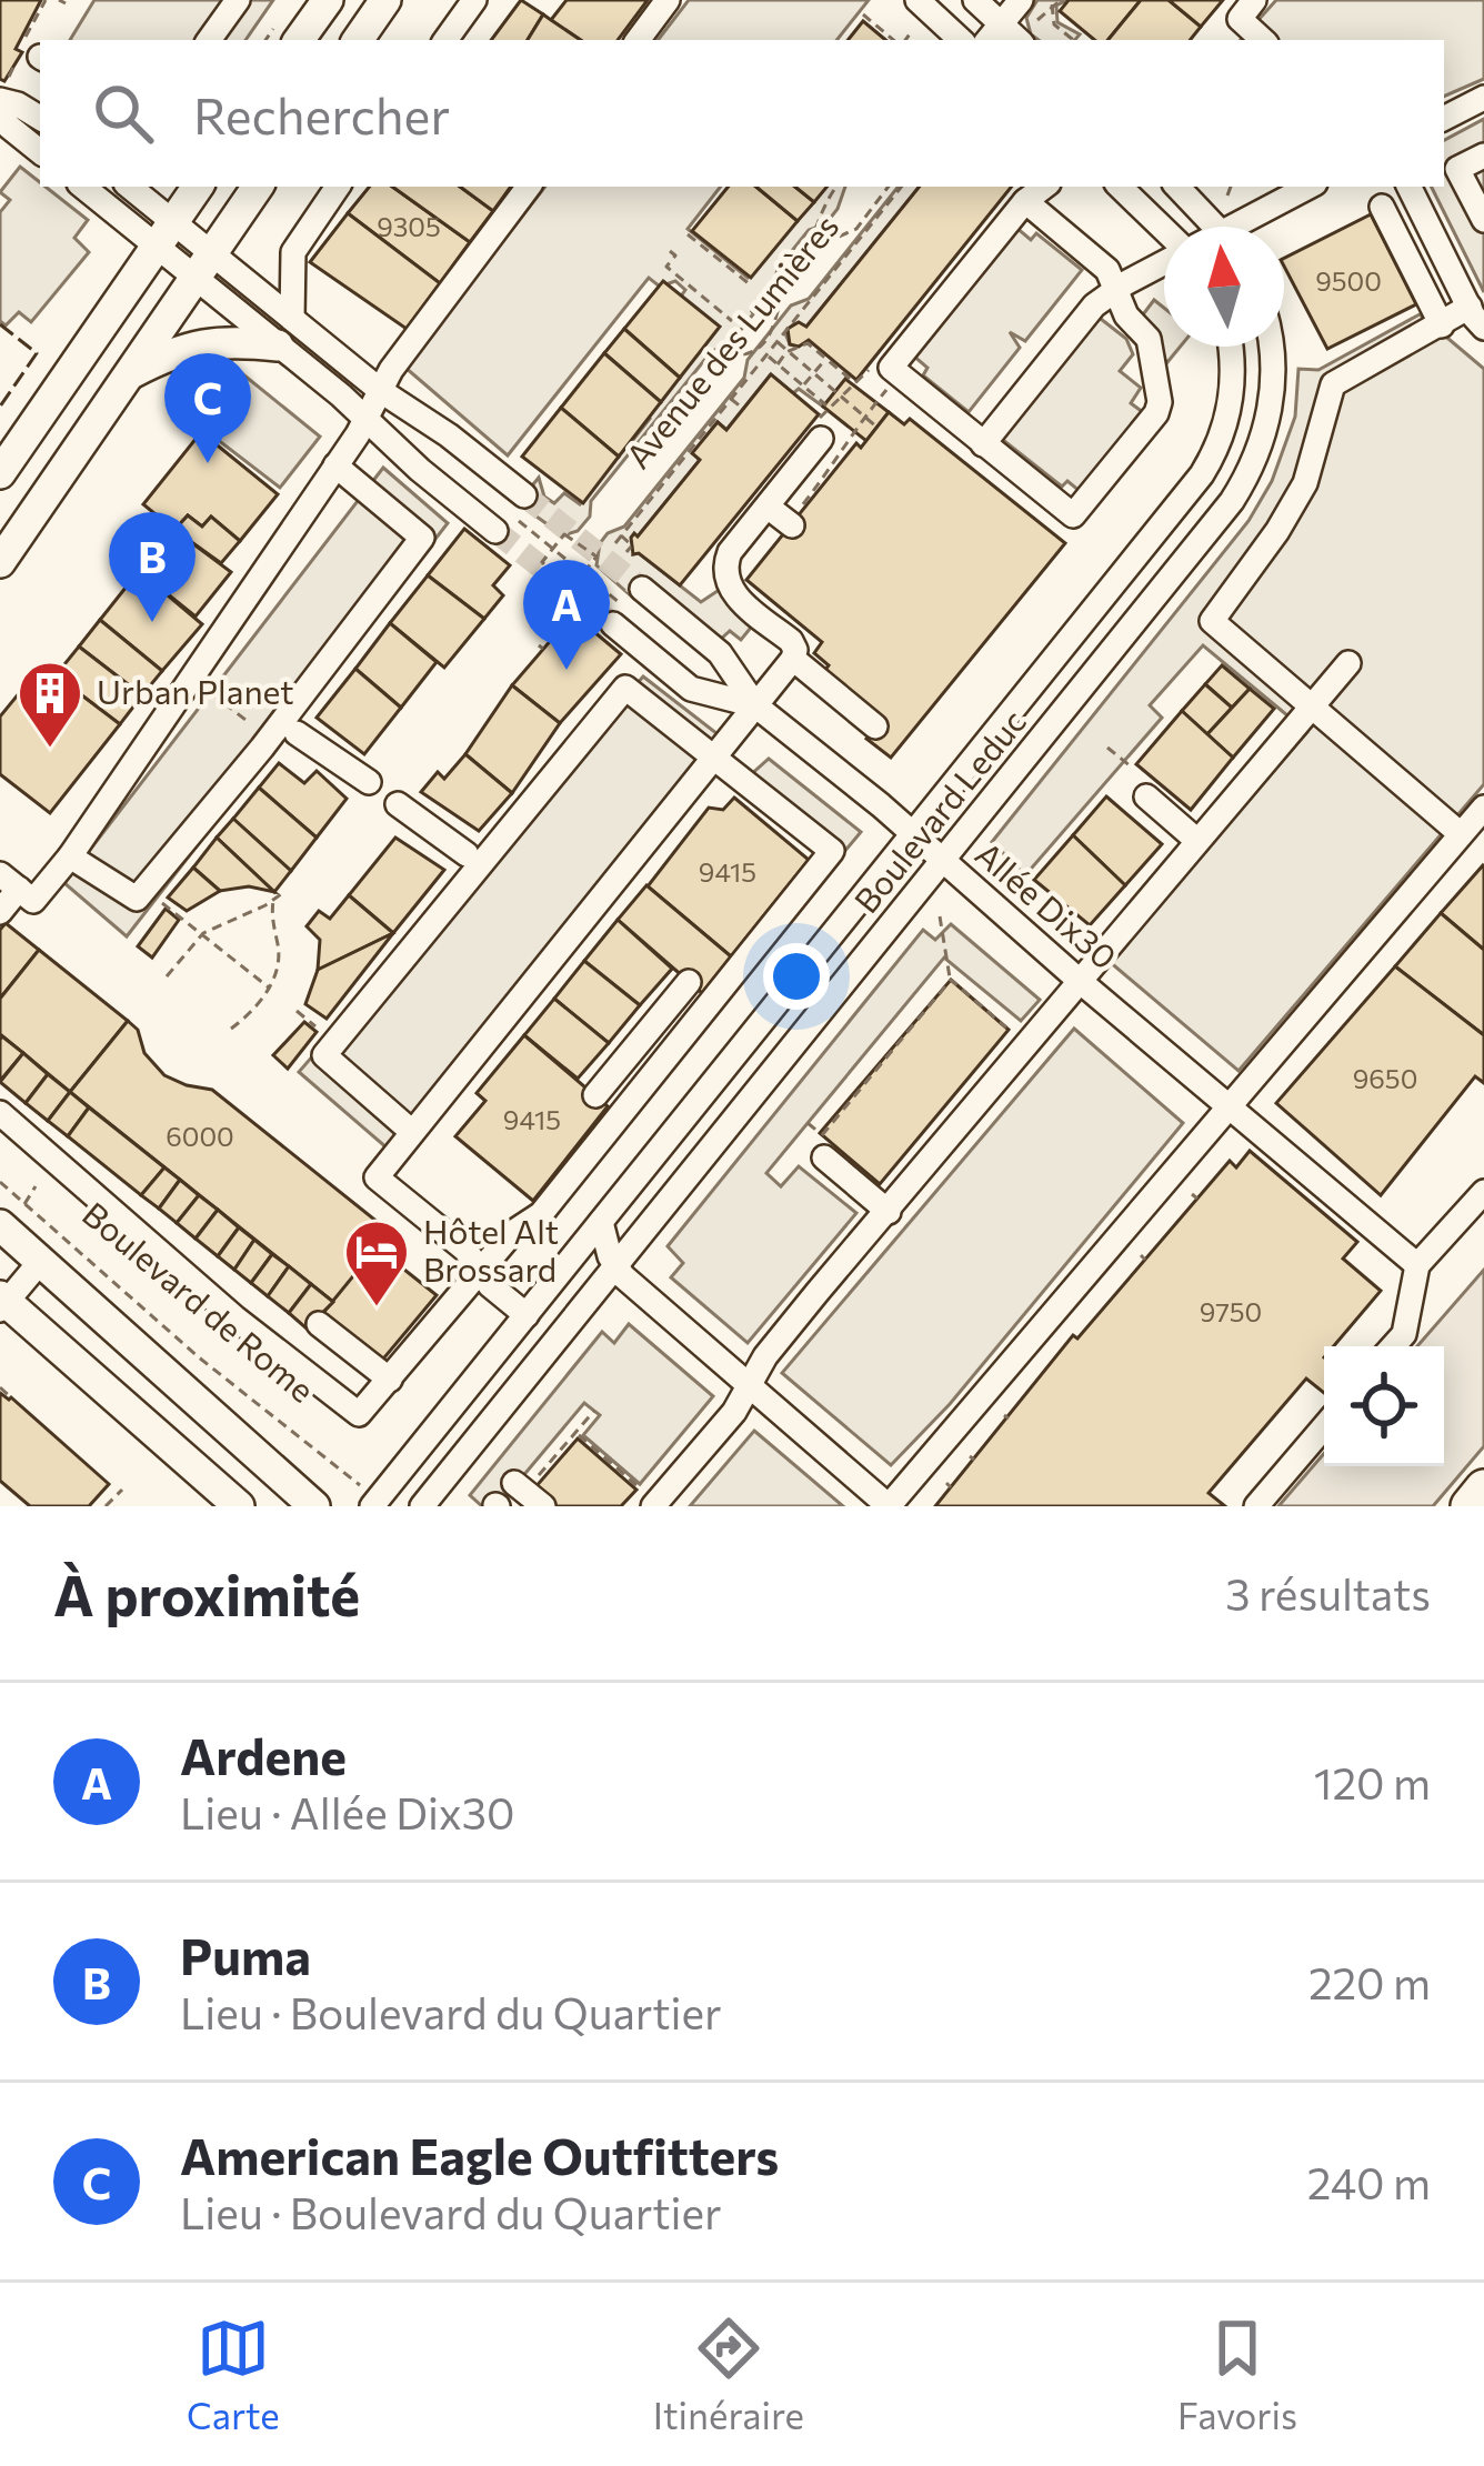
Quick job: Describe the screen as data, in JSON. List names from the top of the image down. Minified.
{"streets":{"street":["Boulevard Leduc","Allée Dix30"],"path":["Avenue des Lumières","Boulevard de Rome"]},"crossings":[["Boulevard Leduc","Allée Dix30"]],"places":{"building":["Urban Planet"],"hotel":["Hôtel Alt Brossard"]},"house_numbers":["9305","9500","9415","9650","9415","6000","9750"],"north":"top","page":{"search":"Rechercher","pins":["C","B","A"],"heading":["À proximité","3 résultats"],"list":[{"mark":"A","name":"Ardene","note":"Lieu · Allée Dix30","value":"120 m"},{"mark":"B","name":"Puma","note":"Lieu · Boulevard du Quartier","value":"220 m"},{"mark":"C","name":"American Eagle Outfitters","note":"Lieu · Boulevard du Quartier","value":"240 m"}],"nav":["Carte","Itinéraire","Favoris"]}}
